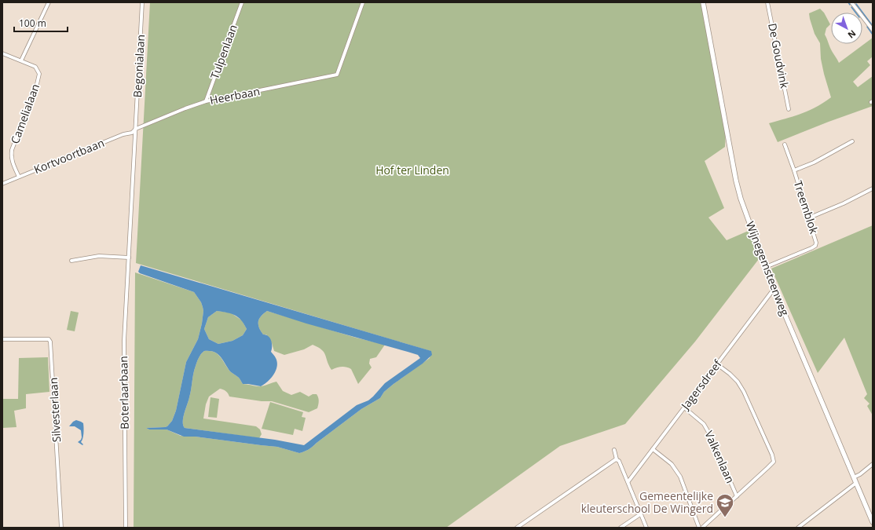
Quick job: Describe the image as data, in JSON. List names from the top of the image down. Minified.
{"streets":{"street":["Tulpenlaan","De Goudvink","Begonialaan","Heerbaan","Camelialaan","Kortvoortbaan","Treemblok","Wijnegemsteenweg","Jagersdreef","Boterlaarbaan","Silvesterlaan","Valkenlaan"]},"crossings":[["Tulpenlaan","Heerbaan"],["Begonialaan","Heerbaan"],["Begonialaan","Kortvoortbaan"],["Begonialaan","Boterlaarbaan"],["Heerbaan","Kortvoortbaan"],["Heerbaan","Boterlaarbaan"],["Camelialaan","Kortvoortbaan"],["Kortvoortbaan","Boterlaarbaan"],["Treemblok","Wijnegemsteenweg"],["Wijnegemsteenweg","Jagersdreef"],["Jagersdreef","Valkenlaan"]],"parks":["Hof ter Linden"],"places":{"school or university":["Gemeentelijke kleuterschool De Wingerd"]},"scale_bar":"100 m","north":"bottom right"}
